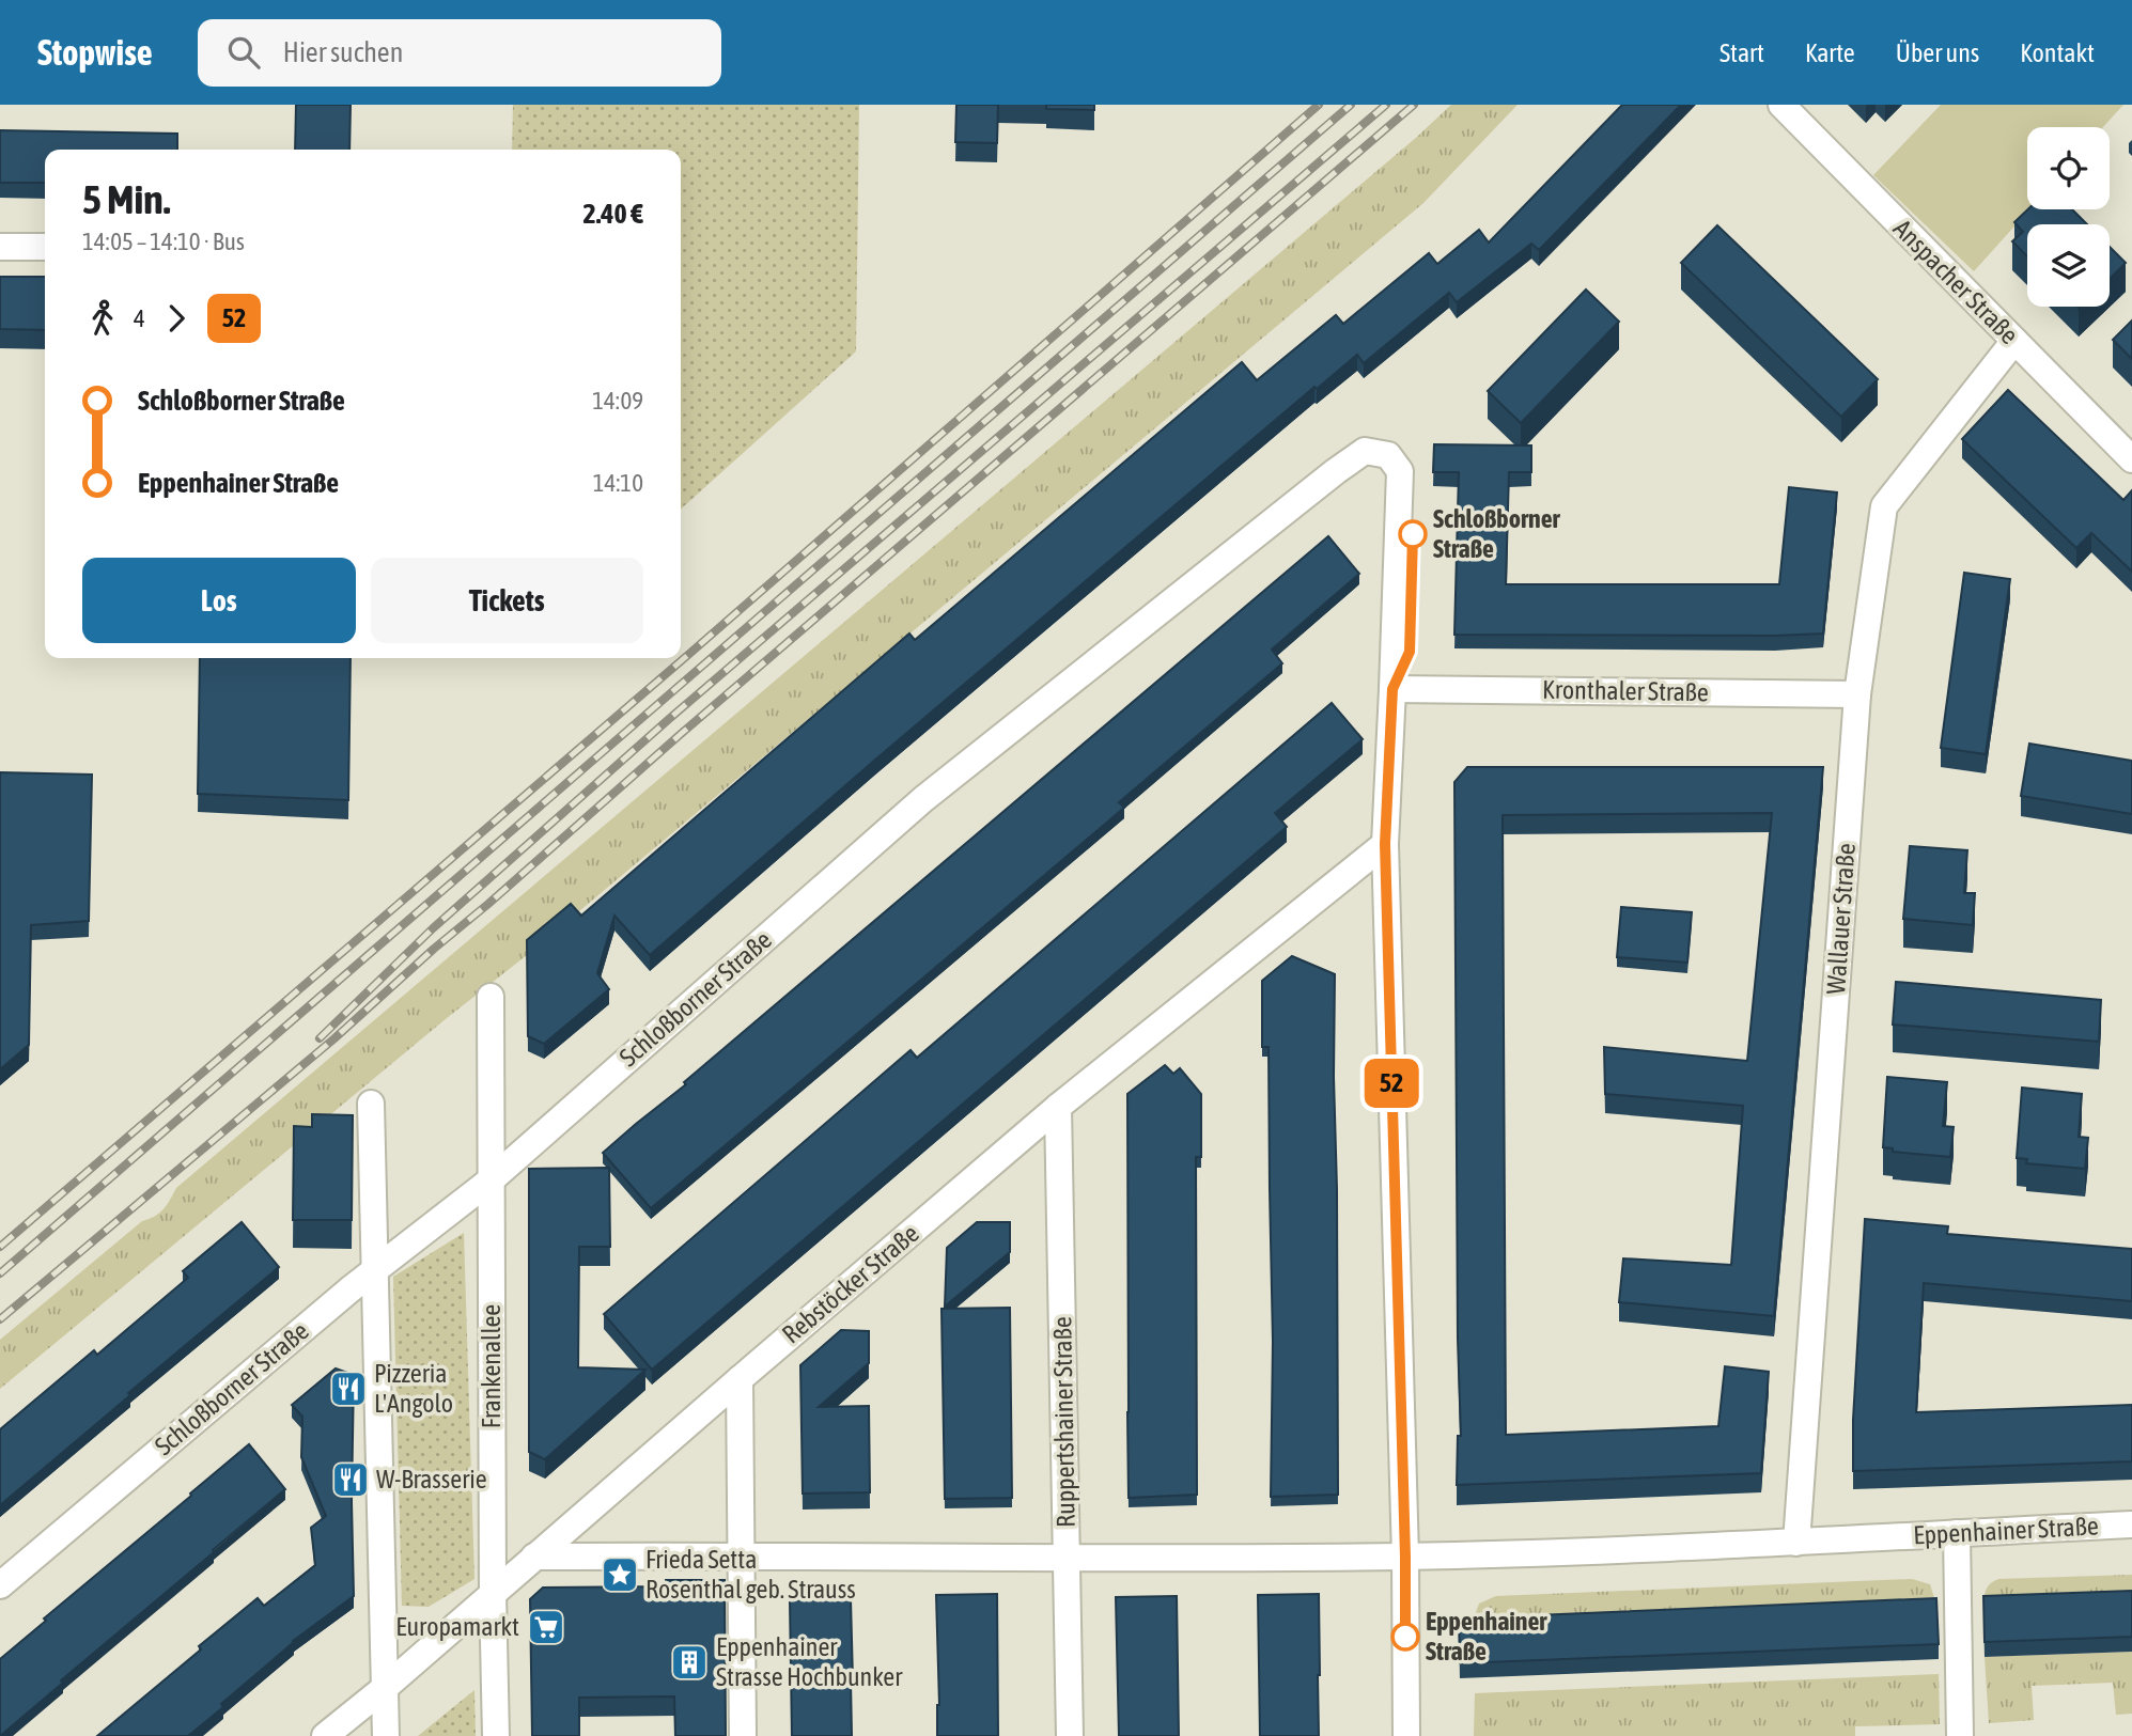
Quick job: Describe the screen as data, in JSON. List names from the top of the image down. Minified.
{"streets":{"street":["Anspacher Straße","Kronthaler Straße","Wallauer Straße","Schloßborner Straße","Rebstöcker Straße","Frankenallee","Ruppertshainer Straße","Eppenhainer Straße"]},"crossings":[["Anspacher Straße","Wallauer Straße"],["Kronthaler Straße","Wallauer Straße"],["Kronthaler Straße","Schloßborner Straße"],["Wallauer Straße","Eppenhainer Straße"],["Schloßborner Straße","Frankenallee"],["Rebstöcker Straße","Frankenallee"],["Rebstöcker Straße","Ruppertshainer Straße"],["Rebstöcker Straße","Eppenhainer Straße"],["Ruppertshainer Straße","Eppenhainer Straße"]],"places":{"other":["Schloßborner Straße","Eppenhainer Straße"],"restaurant":["Pizzeria L'Angolo","W-Brasserie"],"place":["Frieda Setta Rosenthal geb. Strauss"],"supermarket":["Europamarkt"],"building":["Eppenhainer Strasse Hochbunker"]},"lines":["bus line 52"],"page":{"header":"Stopwise","search":"Hier suchen","nav":["Start","Karte","Über uns","Kontakt"],"on_map":"52","heading":["5 Min.","14:05 – 14:10 · Bus","2.40 €"],"legs":["4","52"],"list":[{"name":"Schloßborner Straße","value":"14:09"},{"name":"Eppenhainer Straße","value":"14:10"}],"buttons":["Los","Tickets"]}}
